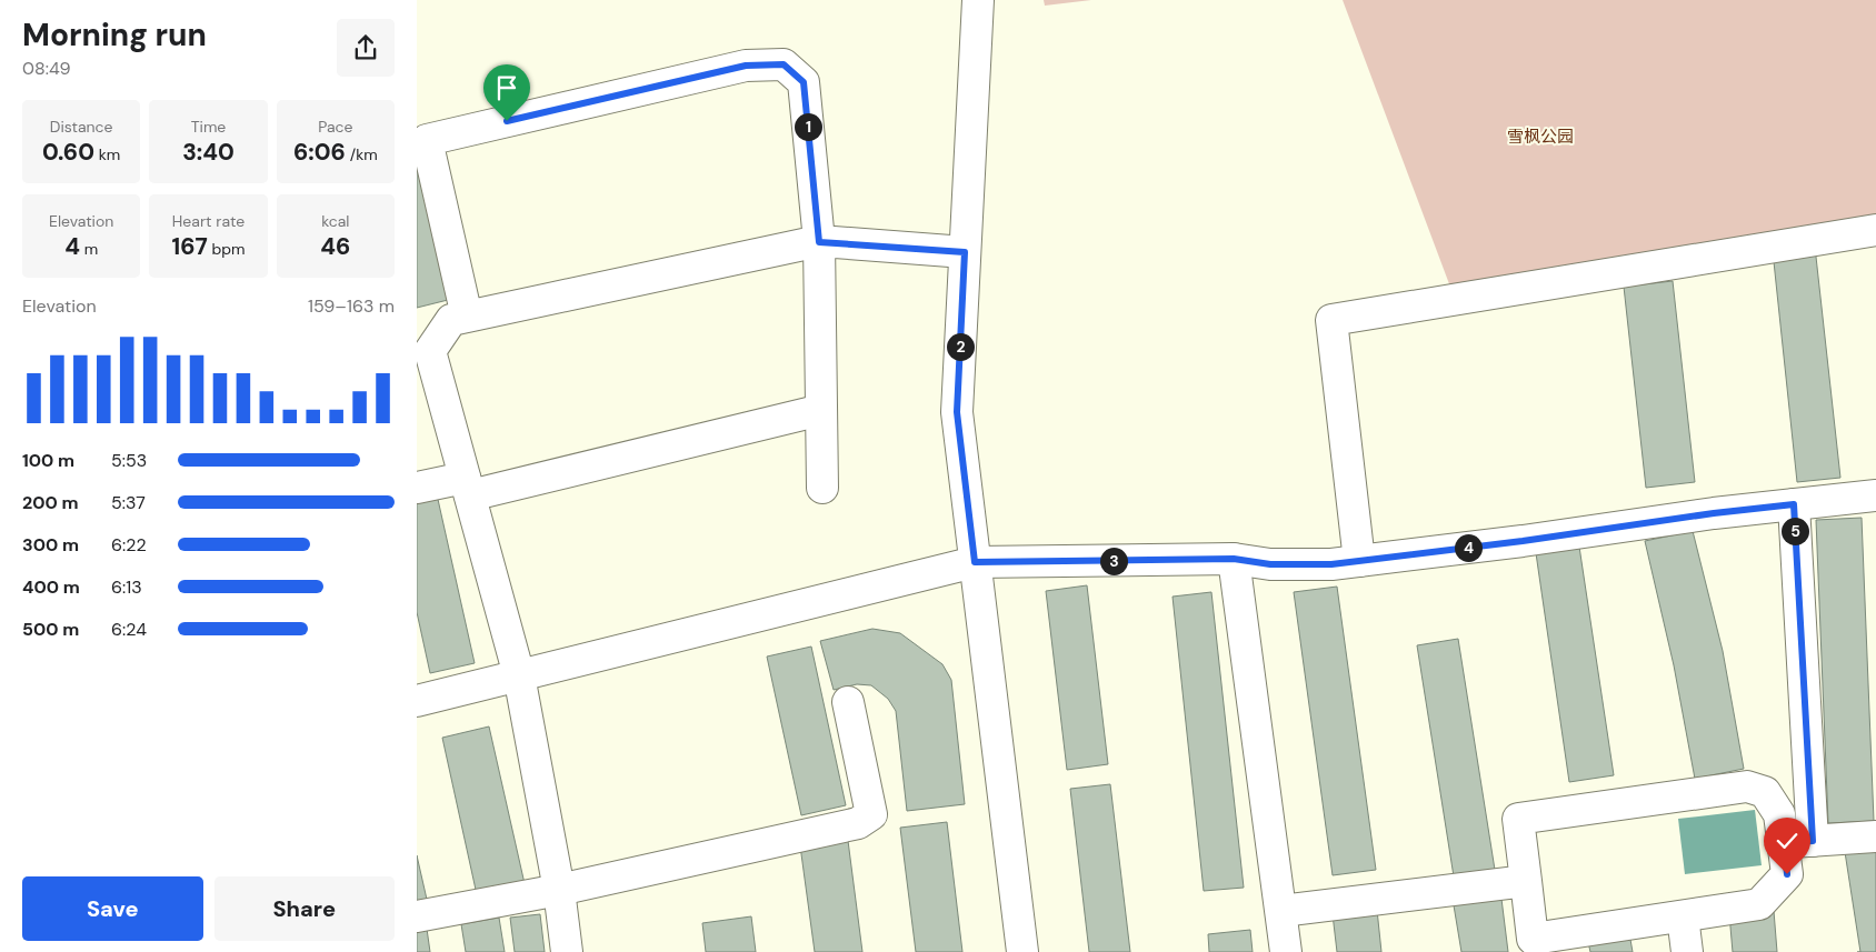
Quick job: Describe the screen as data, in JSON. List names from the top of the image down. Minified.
{"parks":["雪枫公园"],"page":{"heading":["Morning run","08:49"],"stats":[["Distance","0.60 km"],["Time","3:40"],["Pace","6:06 /km"],["Elevation","4 m"],["Heart rate","167 bpm"],["kcal","46"]],"pins":["1","2","5","4","3"],"chart":["Elevation","159–163 m"],"list":[{"name":"100 m","note":"5:53"},{"name":"200 m","note":"5:37"},{"name":"300 m","note":"6:22"},{"name":"400 m","note":"6:13"},{"name":"500 m","note":"6:24"}],"buttons":["Save","Share"]}}
